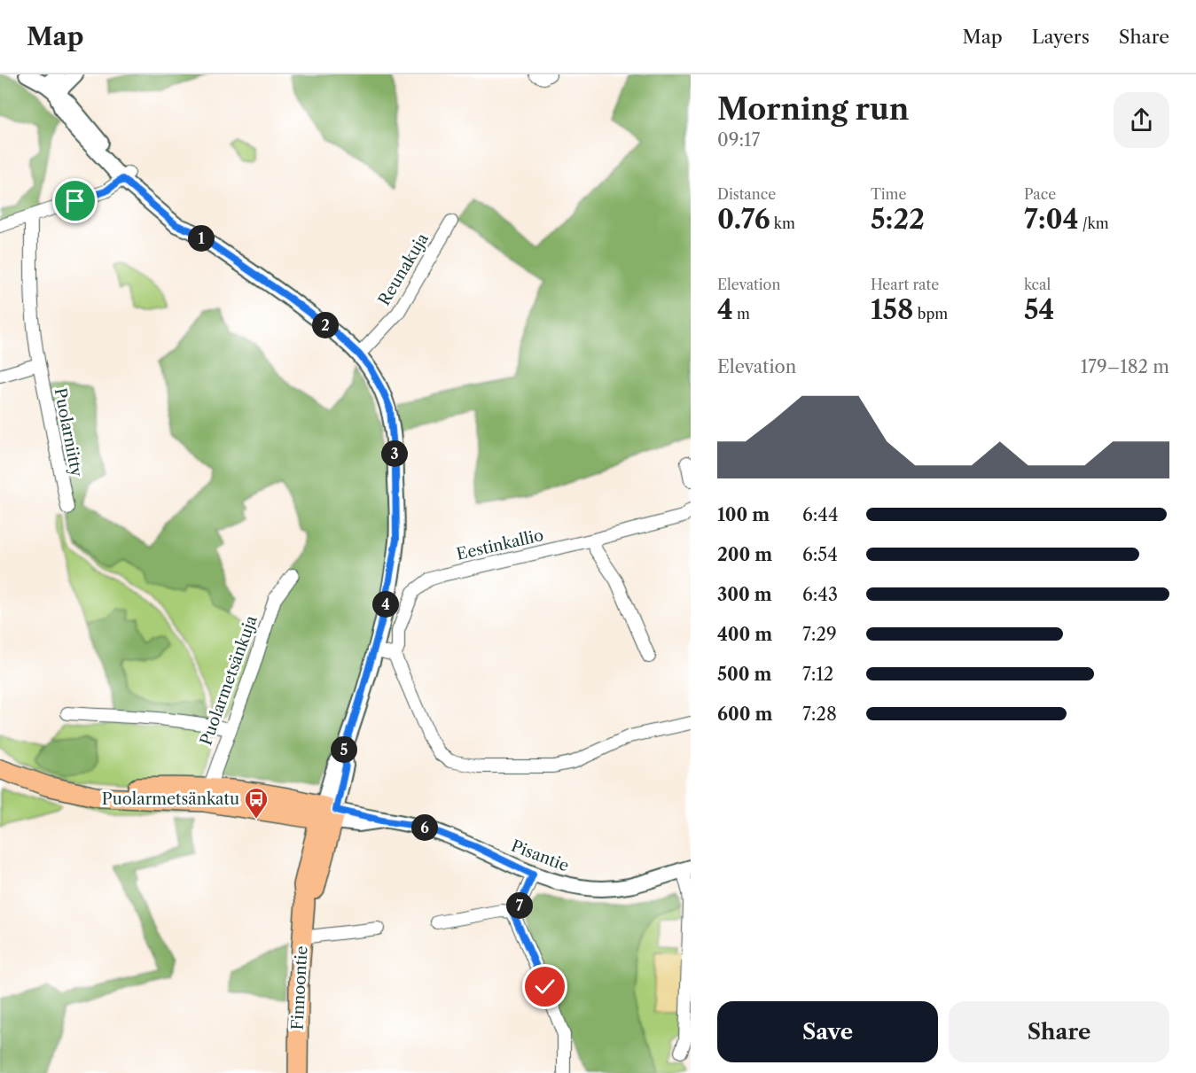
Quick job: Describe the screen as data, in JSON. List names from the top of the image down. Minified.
{"streets":{"main road":["Finnoontie"],"street":["Reunakuja","Puolarniitty","Eestinkallio","Puolarmetsänkuja","Pisantie"]},"crossings":[["Reunakuja","Finnoontie"],["Pisantie","Finnoontie"]],"places":{"bus stop":["Puolarmetsänkatu"]},"page":{"header":"Map","nav":["Map","Layers","Share"],"heading":["Morning run","09:17"],"stats":[["Distance","0.76 km"],["Time","5:22"],["Pace","7:04 /km"],["Elevation","4 m"],["Heart rate","158 bpm"],["kcal","54"]],"pins":["1","2","3","4","5","6","7"],"chart":["Elevation","179–182 m"],"list":[{"name":"100 m","note":"6:44"},{"name":"200 m","note":"6:54"},{"name":"300 m","note":"6:43"},{"name":"400 m","note":"7:29"},{"name":"500 m","note":"7:12"},{"name":"600 m","note":"7:28"}],"buttons":["Save","Share"]}}
